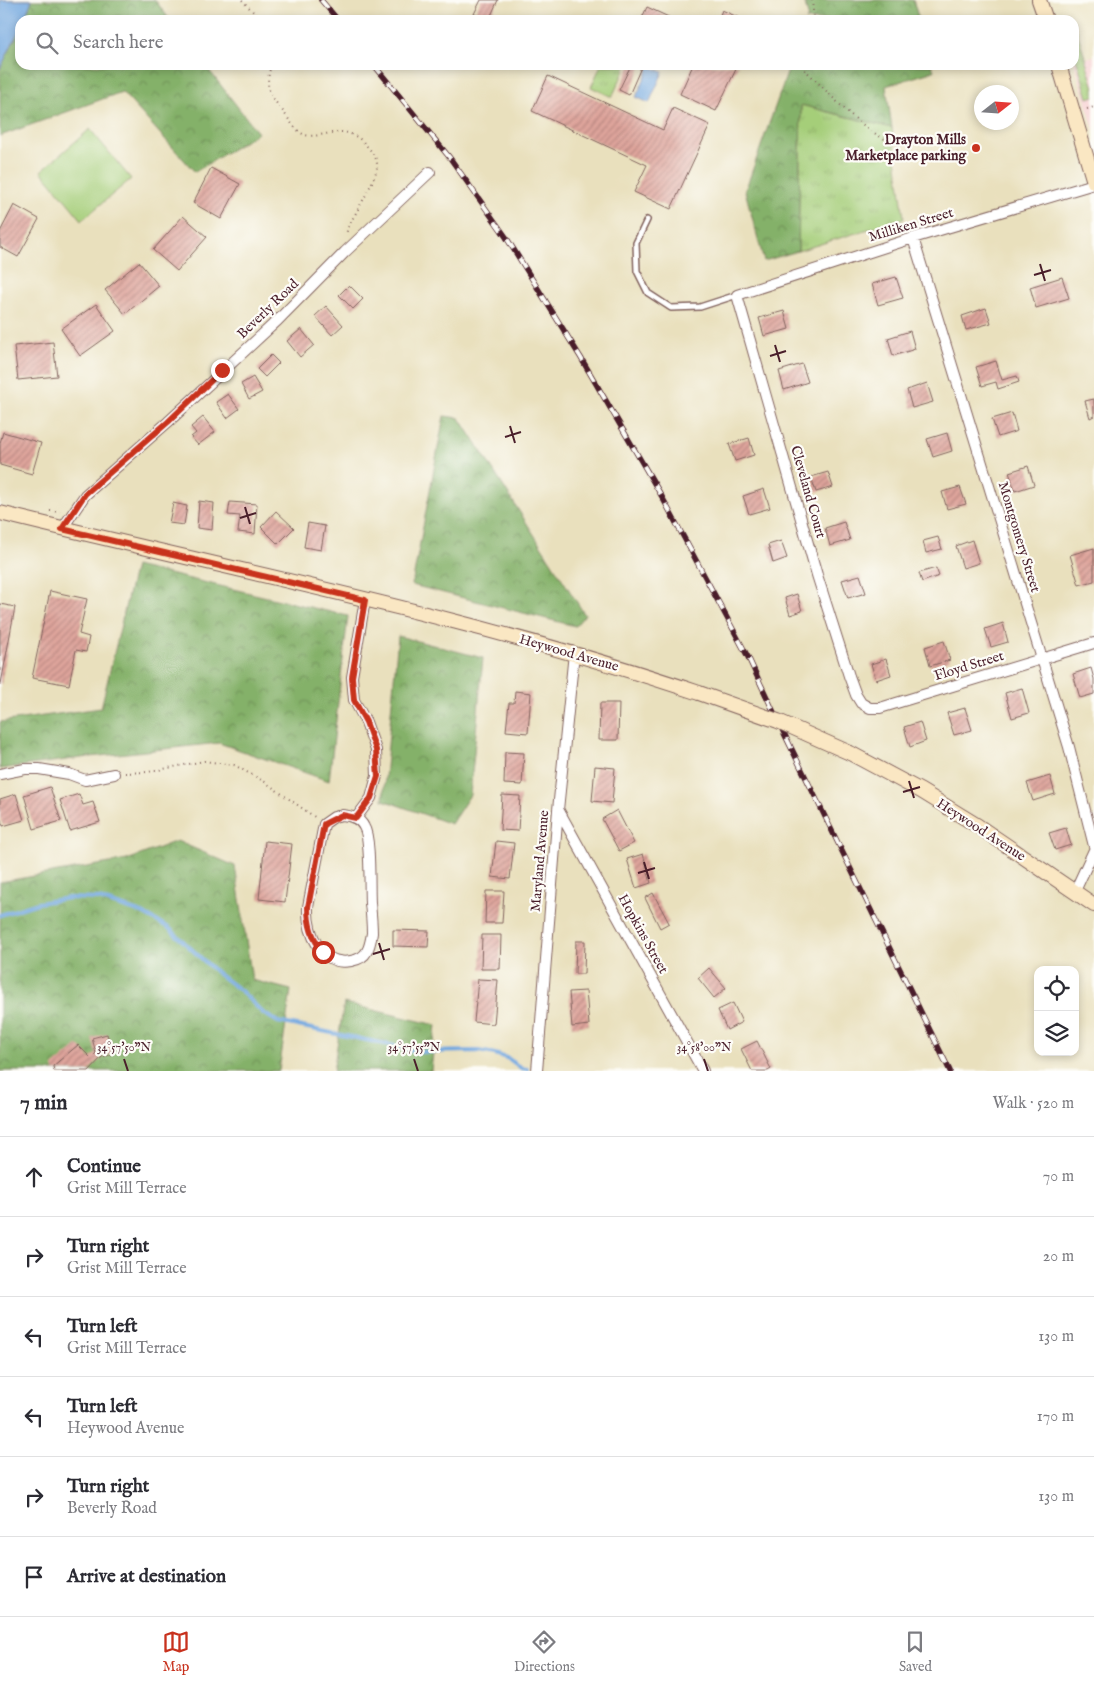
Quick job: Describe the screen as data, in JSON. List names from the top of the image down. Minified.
{"streets":{"street":["Milliken Street","Beverly Road","Cleveland Court","Montgomery Street","Heywood Avenue","Floyd Street","Maryland Avenue","Hopkins Street"]},"crossings":[["Milliken Street","Cleveland Court"],["Milliken Street","Montgomery Street"],["Beverly Road","Heywood Avenue"],["Cleveland Court","Floyd Street"],["Montgomery Street","Floyd Street"],["Heywood Avenue","Maryland Avenue"],["Maryland Avenue","Hopkins Street"]],"places":["Drayton Mills Marketplace parking"],"north":"right","page":{"search":"Search here","heading":["7 min","Walk · 520 m"],"list":[["Continue","Grist Mill Terrace","70 m"],["Turn right","Grist Mill Terrace","20 m"],["Turn left","Grist Mill Terrace","130 m"],["Turn left","Heywood Avenue","170 m"],["Turn right","Beverly Road","130 m"],"Arrive at destination"],"nav":["Map","Directions","Saved"]},"coordinates":["34°57'50\"N","34°57'55\"N","34°58'00\"N"]}
